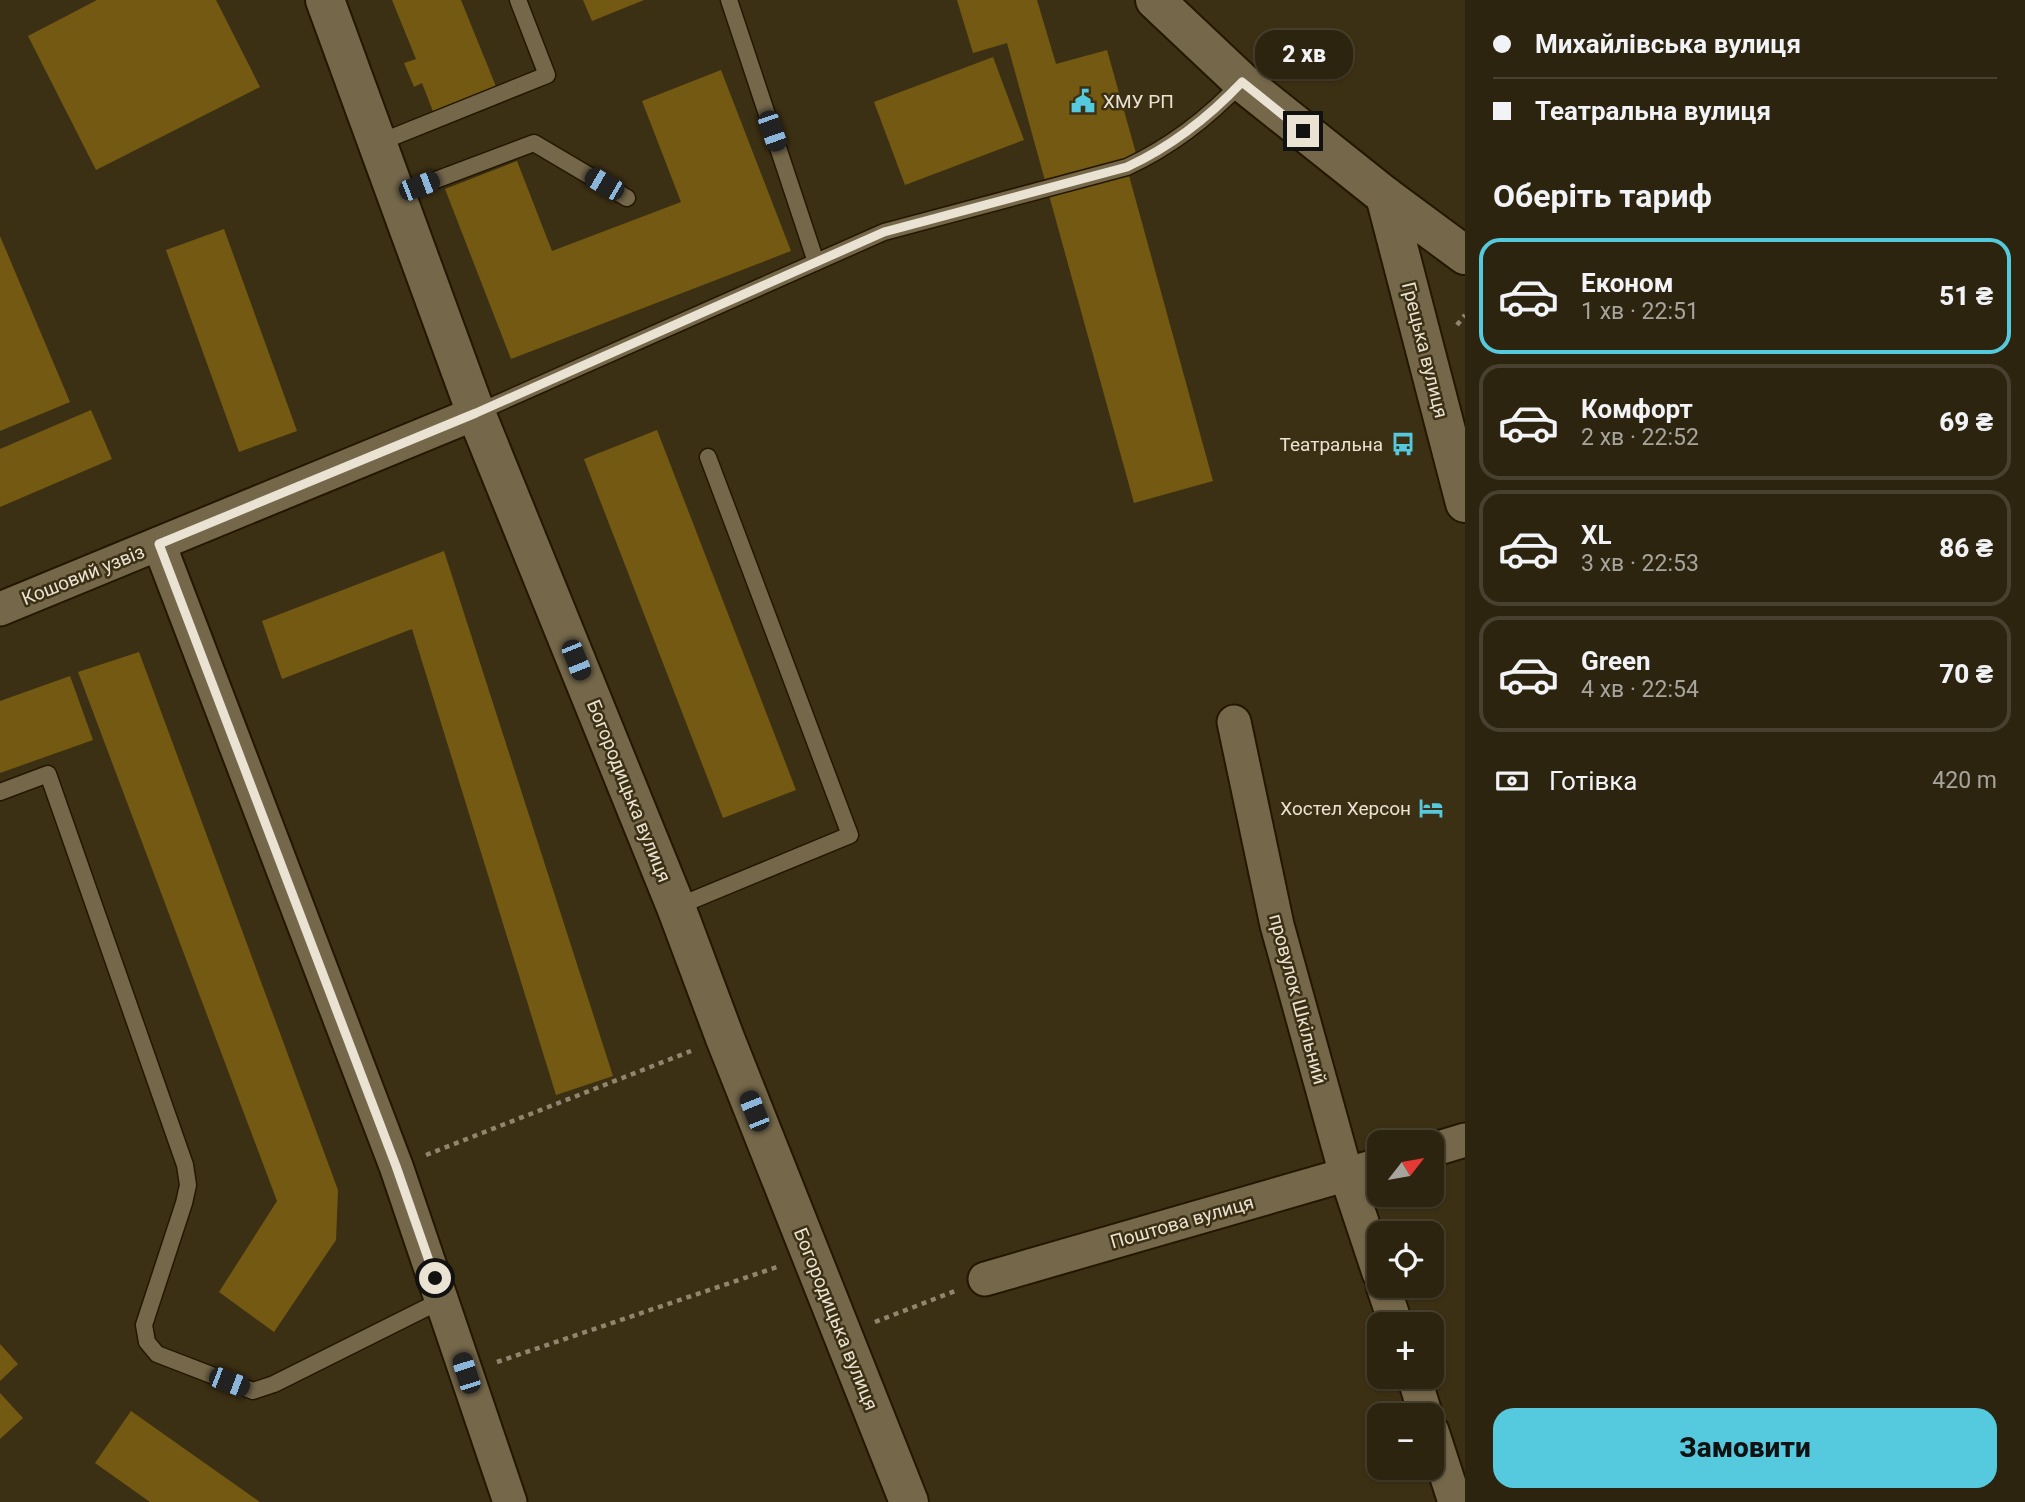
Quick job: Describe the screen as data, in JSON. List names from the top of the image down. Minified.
{"streets":{"street":["Грецька вулиця","Кошовий узвіз","Богородицька вулиця","провулок Шкільний","Поштова вулиця"]},"crossings":[["Кошовий узвіз","Богородицька вулиця"],["провулок Шкільний","Поштова вулиця"]],"places":{"public building":["ХМУ РП"],"bus stop":["Театральна"],"hotel":["Хостел Херсон"]},"north":"top right","page":{"banner":["Михайлівська вулиця","Театральна вулиця"],"bubble":"2 хв","heading":"Оберіть тариф","list":[{"name":"Економ","note":"1 хв · 22:51","value":"51 ₴"},{"name":"Комфорт","note":"2 хв · 22:52","value":"69 ₴"},{"name":"XL","note":"3 хв · 22:53","value":"86 ₴"},{"name":"Green","note":"4 хв · 22:54","value":"70 ₴"}],"pay":["Готівка","420 m"],"map_buttons":["+","−"],"buttons":"Замовити"}}
